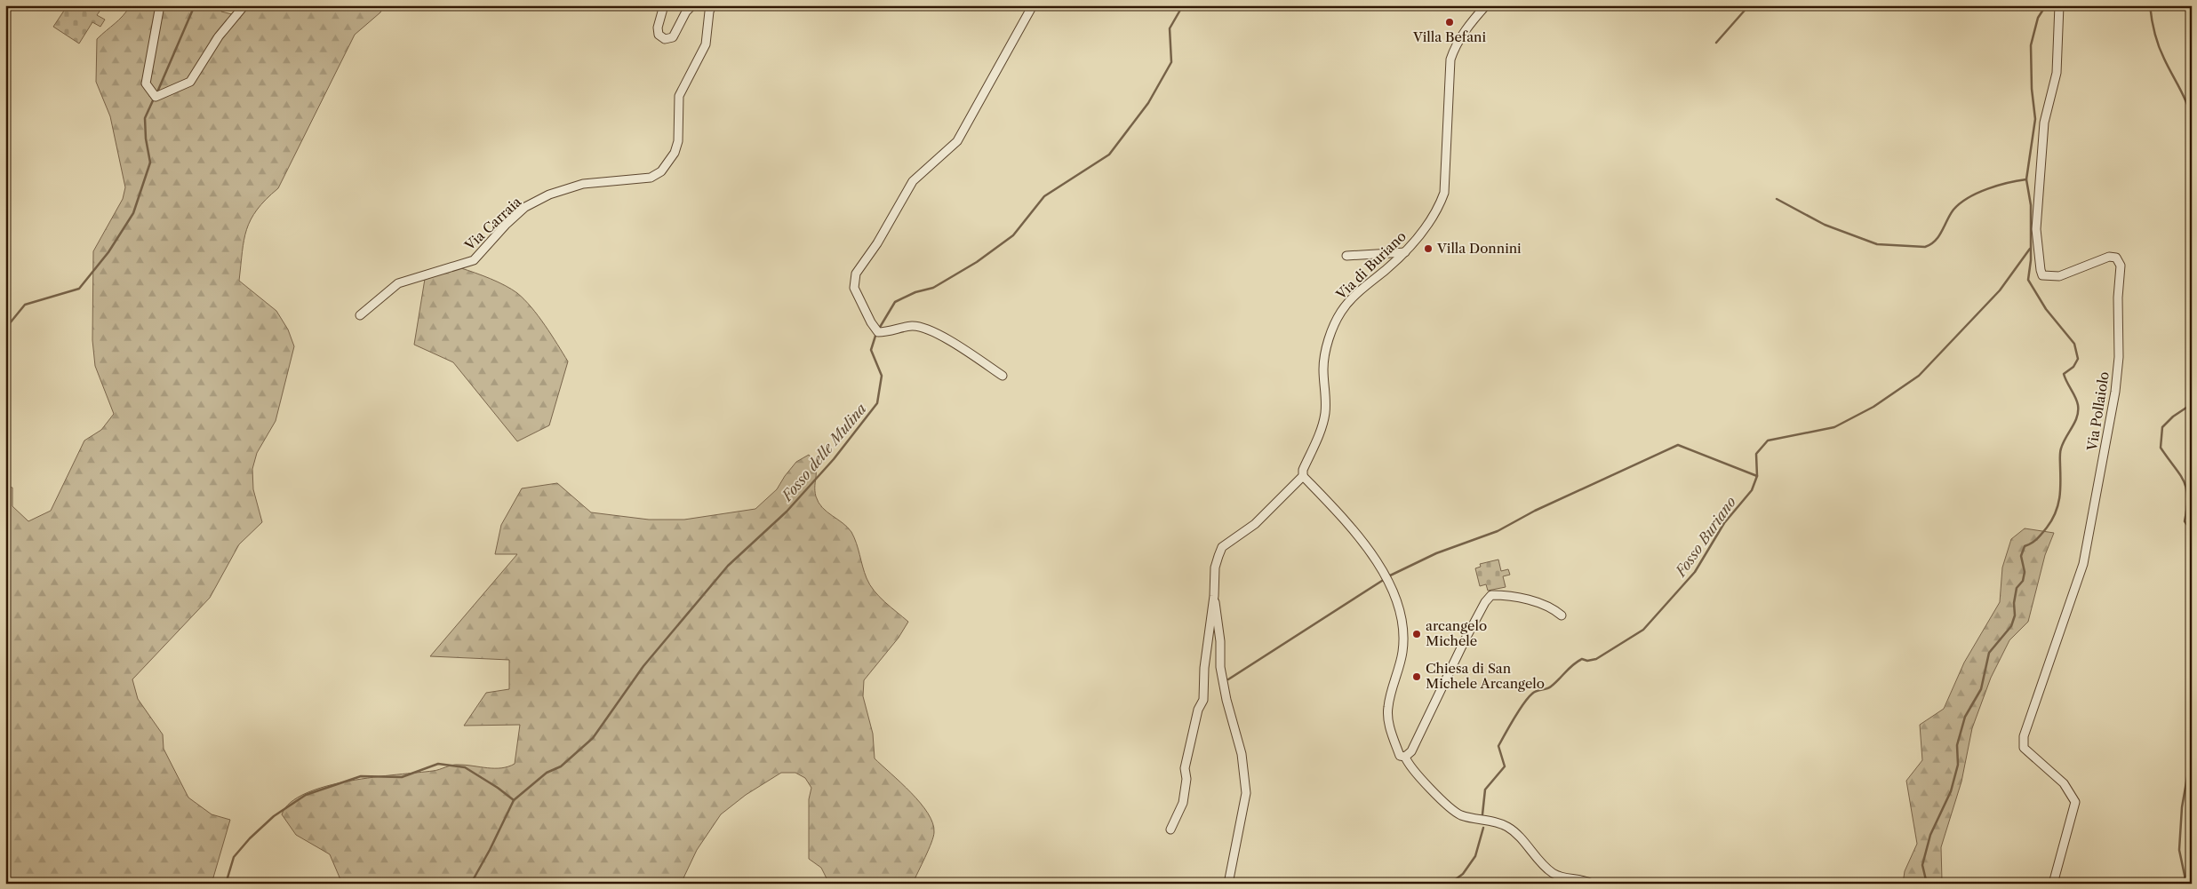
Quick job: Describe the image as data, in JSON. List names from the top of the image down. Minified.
{"streets":{"street":["Via Carraia","Via di Buriano","Via Pollaiolo"]},"water":["Fosso delle Mulina","Fosso Buriano"],"places":["Villa Befani","Villa Donnini","arcangelo Michele","Chiesa di San Michele Arcangelo"]}
